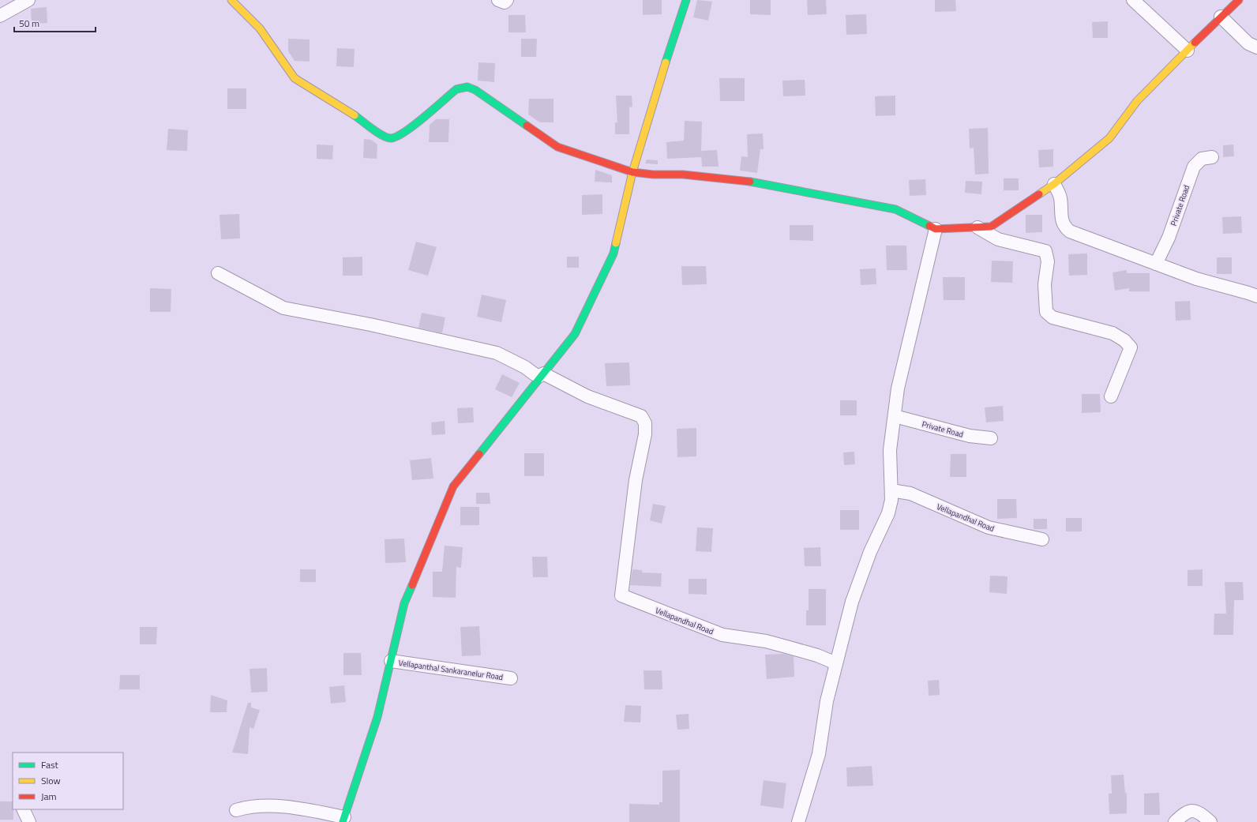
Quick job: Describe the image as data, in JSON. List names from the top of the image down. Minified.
{"streets":{"street":["Private Road","Vellapandhal Road","Vellapanthal Sankaranelur Road"]},"legend":["Fast","Slow","Jam"],"scale_bar":"50 m"}
